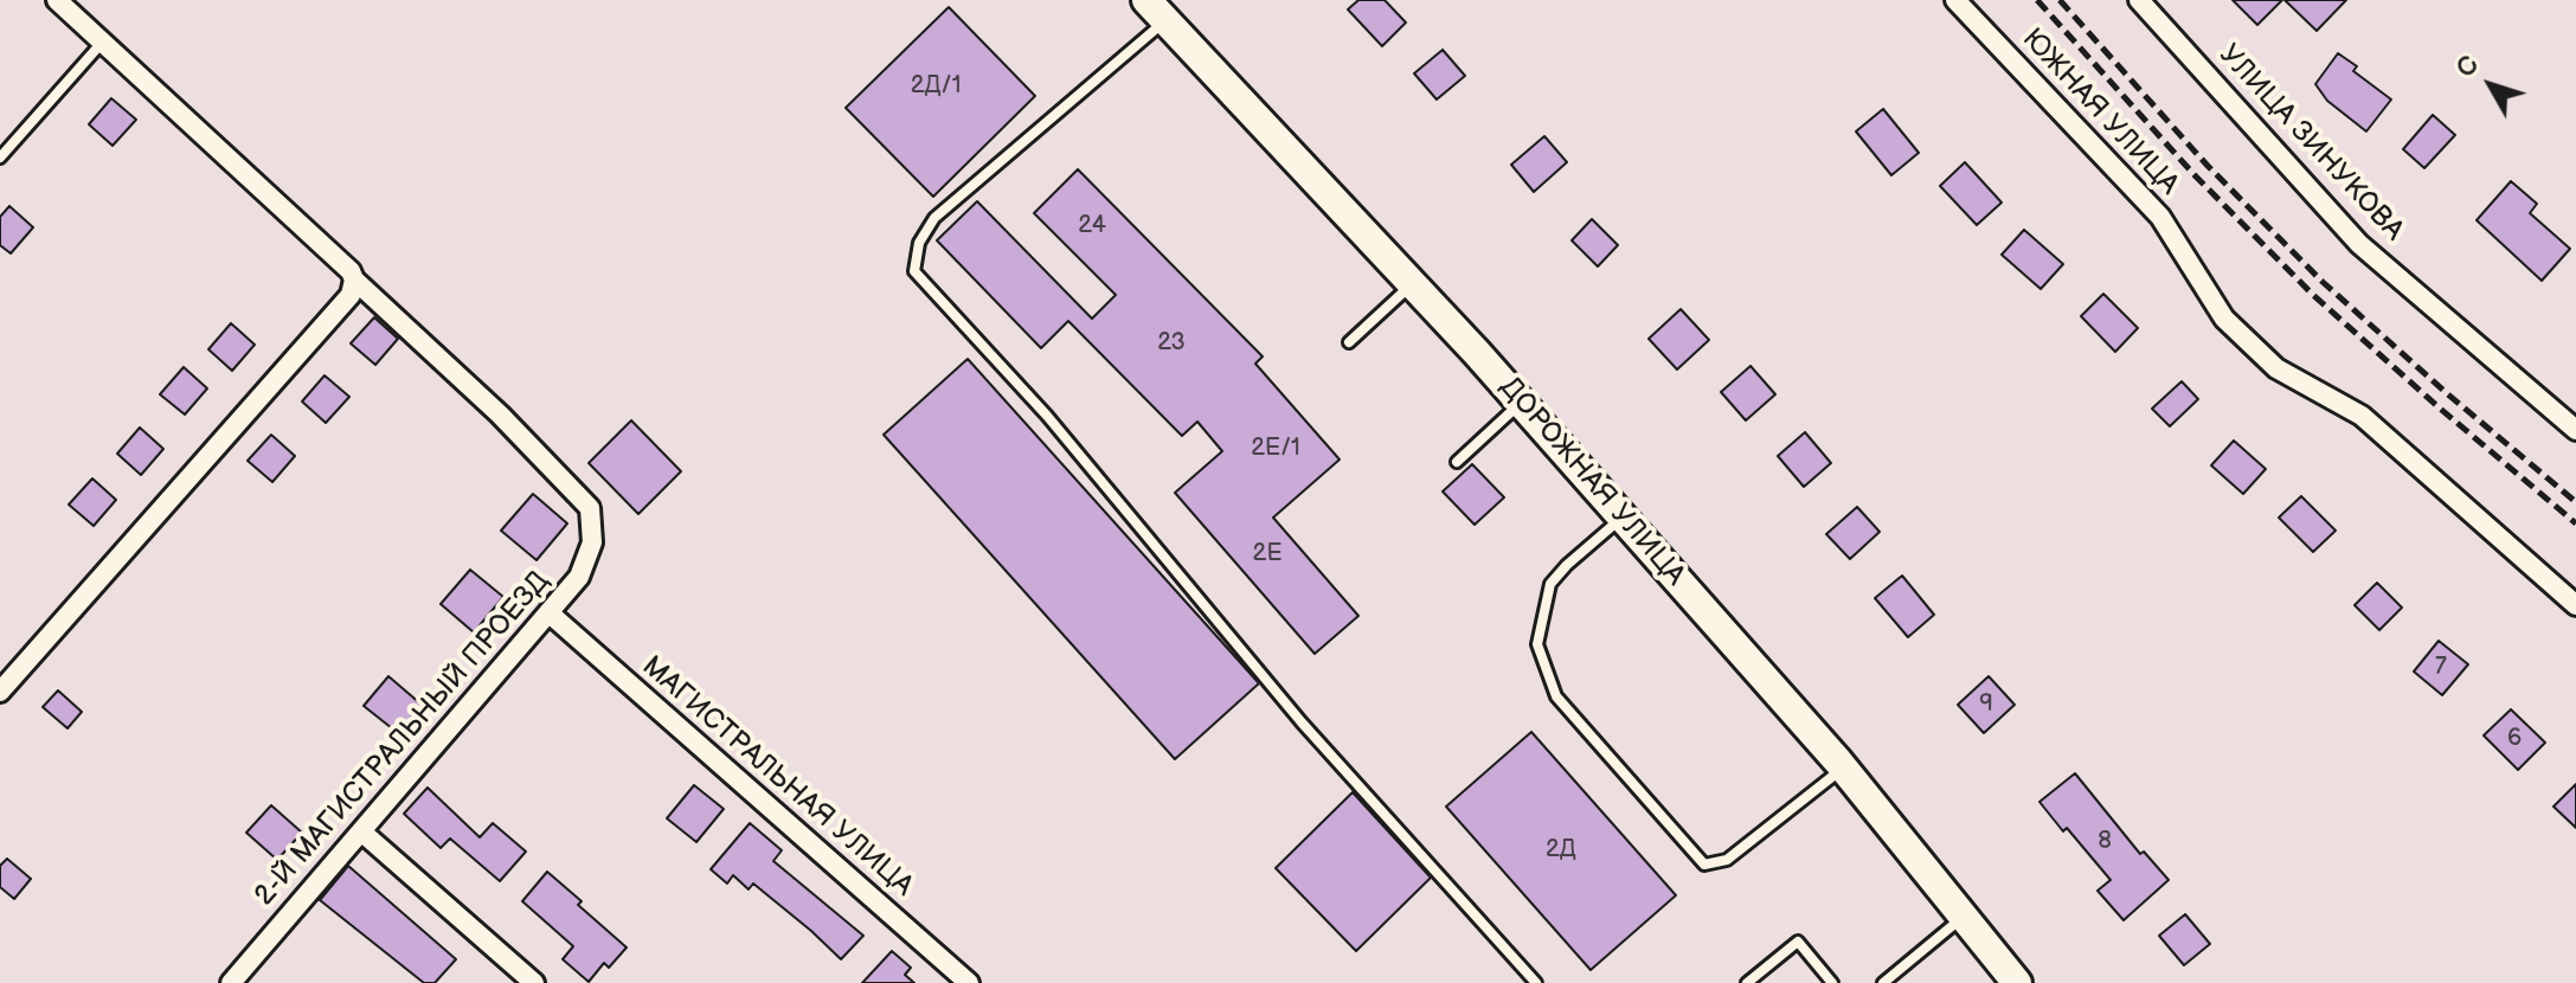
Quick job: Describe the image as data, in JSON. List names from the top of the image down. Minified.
{"streets":{"main road":["ДОРОЖНАЯ УЛИЦА"],"street":["ЮЖНАЯ УЛИЦА","УЛИЦА ЗИНУКОВА","2-Й МАГИСТРАЛЬНЫЙ ПРОЕЗД","МАГИСТРАЛЬНАЯ УЛИЦА"]},"crossings":[["2-Й МАГИСТРАЛЬНЫЙ ПРОЕЗД","МАГИСТРАЛЬНАЯ УЛИЦА"]],"house_numbers":["2Д/1","24","23","2Е/1","2Е","7","9","6","8","2Д"],"north":"top left"}
